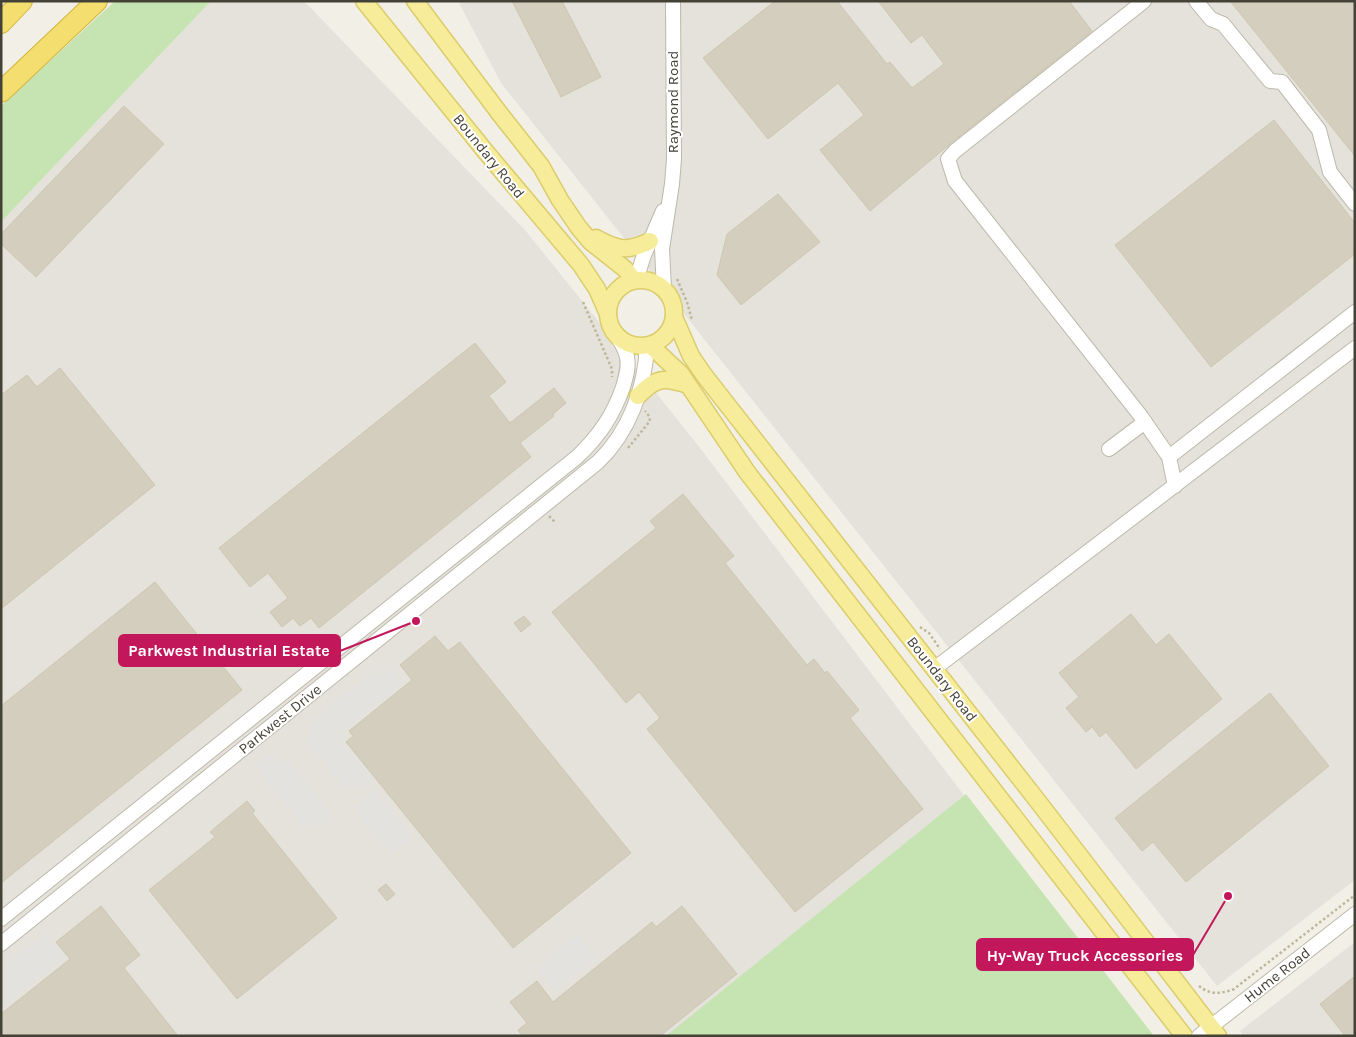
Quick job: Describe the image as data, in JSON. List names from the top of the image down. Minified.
{"streets":{"main road":["Boundary Road"],"street":["Raymond Road","Parkwest Drive","Hume Road"]},"crossings":[["Raymond Road","Boundary Road"],["Raymond Road","Parkwest Drive"],["Boundary Road","Parkwest Drive"],["Boundary Road","Hume Road"]],"places":["Parkwest Industrial Estate","Hy-Way Truck Accessories"]}
